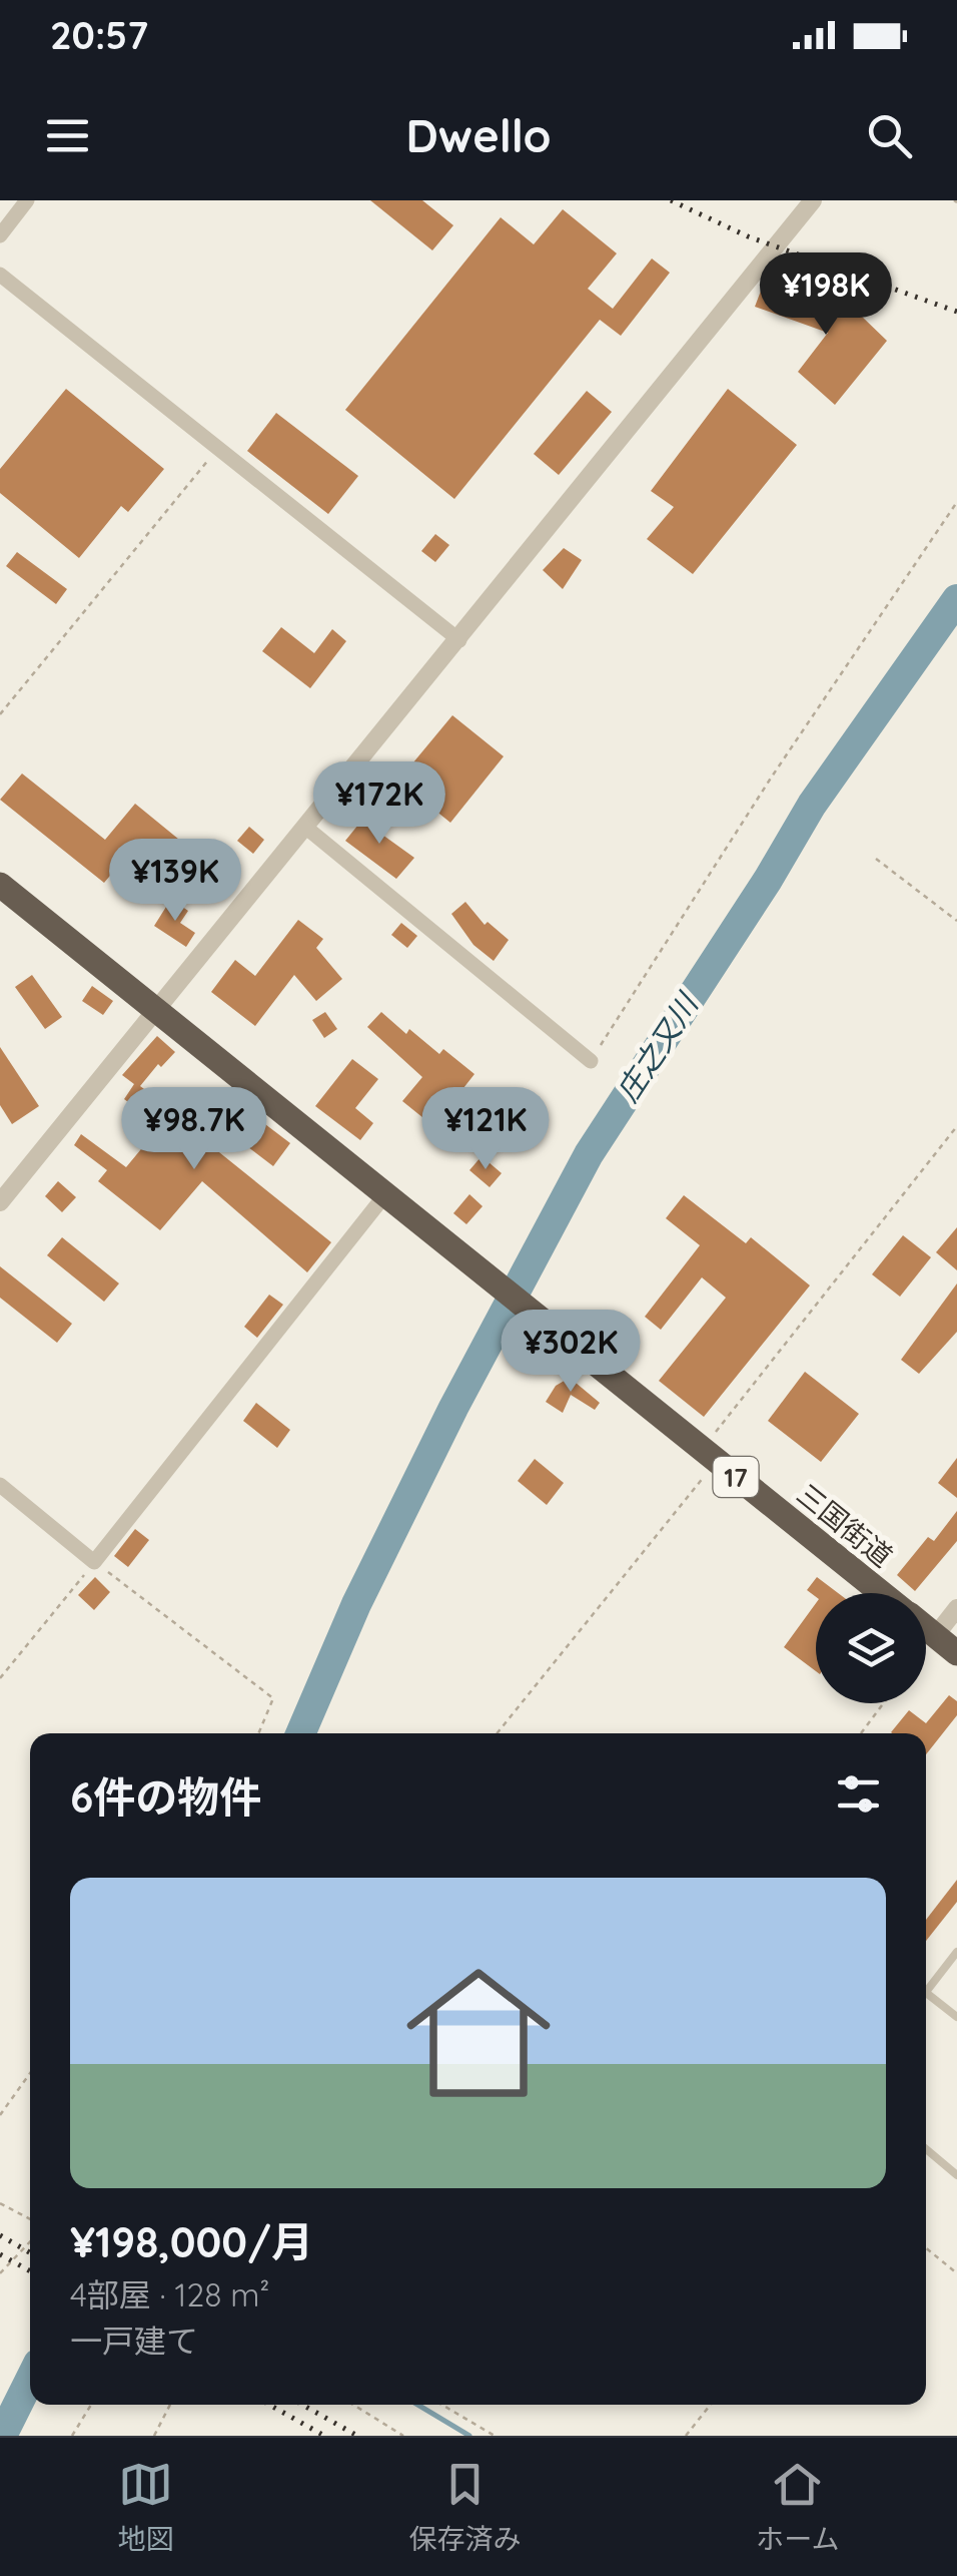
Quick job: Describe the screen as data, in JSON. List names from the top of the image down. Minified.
{"streets":{"highway":["17","三国街道"]},"water":["庄之又川"],"page":{"status":"20:57","header":"Dwello","price":["¥198K","¥172K","¥139K","¥98.7K","¥121K","¥302K"],"heading":"6件の物件","list":[{"name":"¥198,000/月","note":"4部屋 · 128 m² · 一戸建て"}],"tabs":["地図","保存済み","ホーム"]}}
